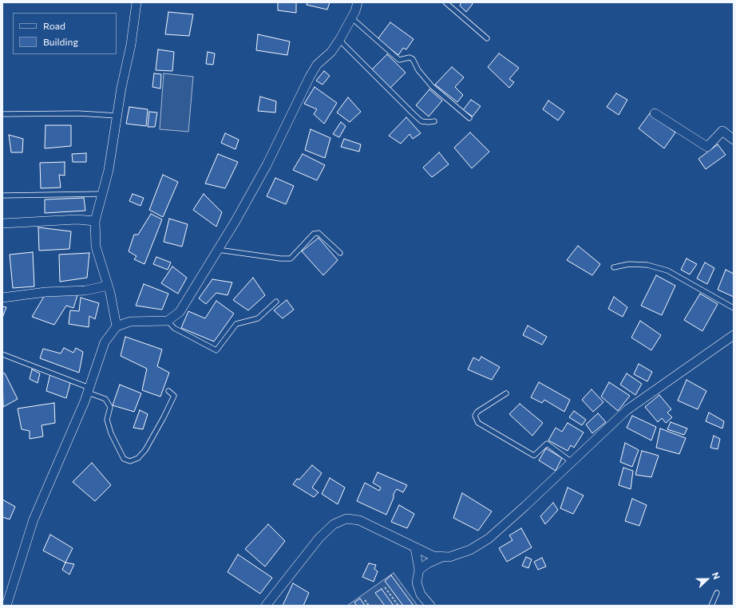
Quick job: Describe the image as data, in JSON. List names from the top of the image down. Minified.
{"legend":["Road","Building"],"north":"right"}
